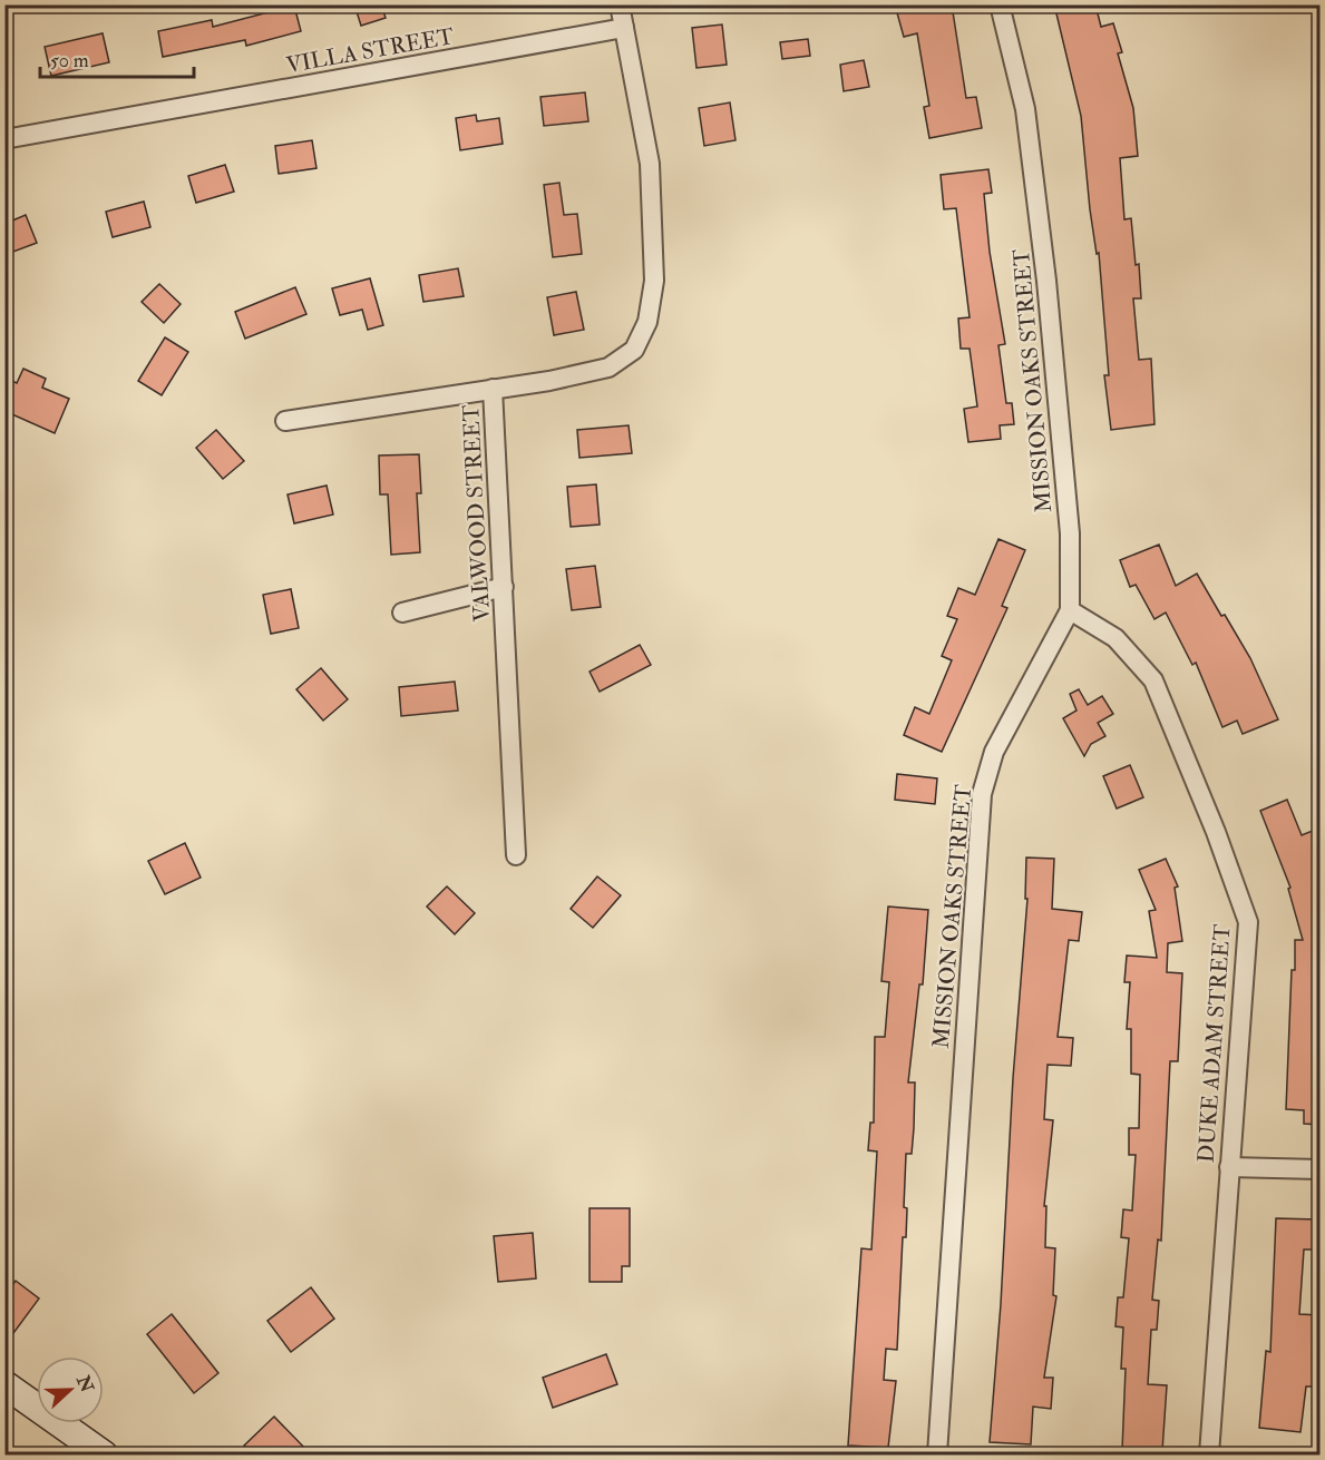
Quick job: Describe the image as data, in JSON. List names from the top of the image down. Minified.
{"streets":{"street":["VILLA STREET","MISSION OAKS STREET","VALWOOD STREET","DUKE ADAM STREET"]},"crossings":[["VILLA STREET","VALWOOD STREET"],["MISSION OAKS STREET","DUKE ADAM STREET"]],"scale_bar":"50 m","north":"right"}
